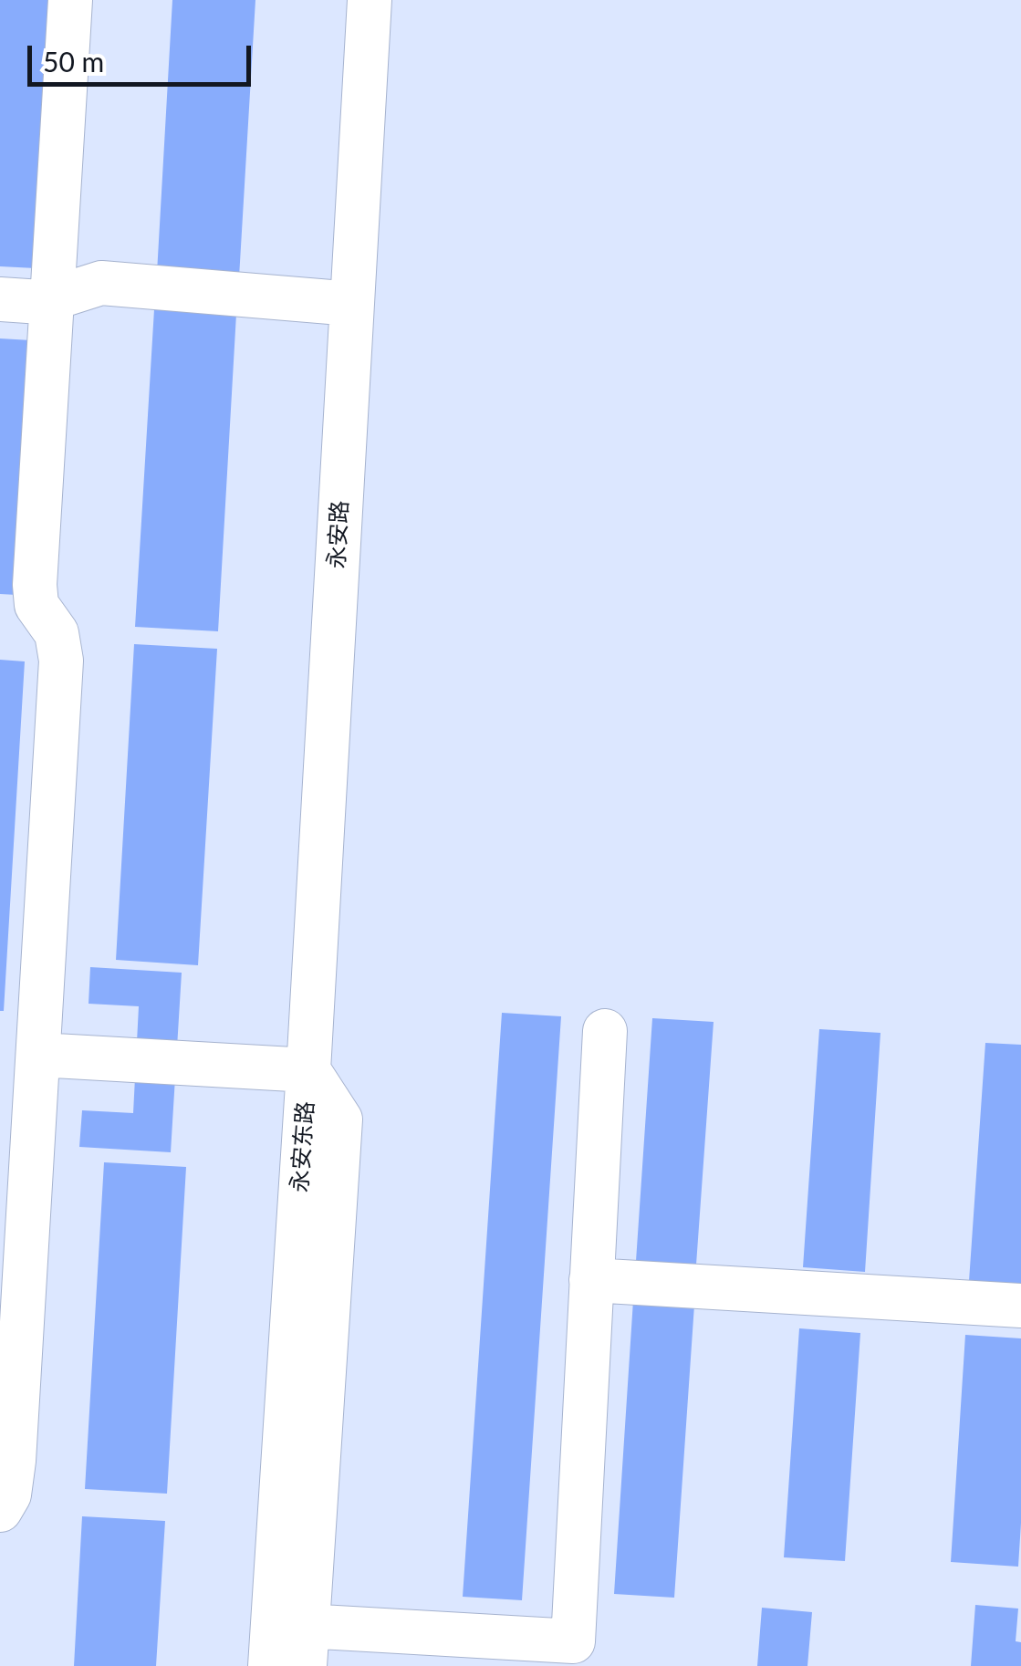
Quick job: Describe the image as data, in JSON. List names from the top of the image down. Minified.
{"streets":{"street":["永安路","永安东路"]},"crossings":[["永安路","永安东路"]],"scale_bar":"50 m"}
